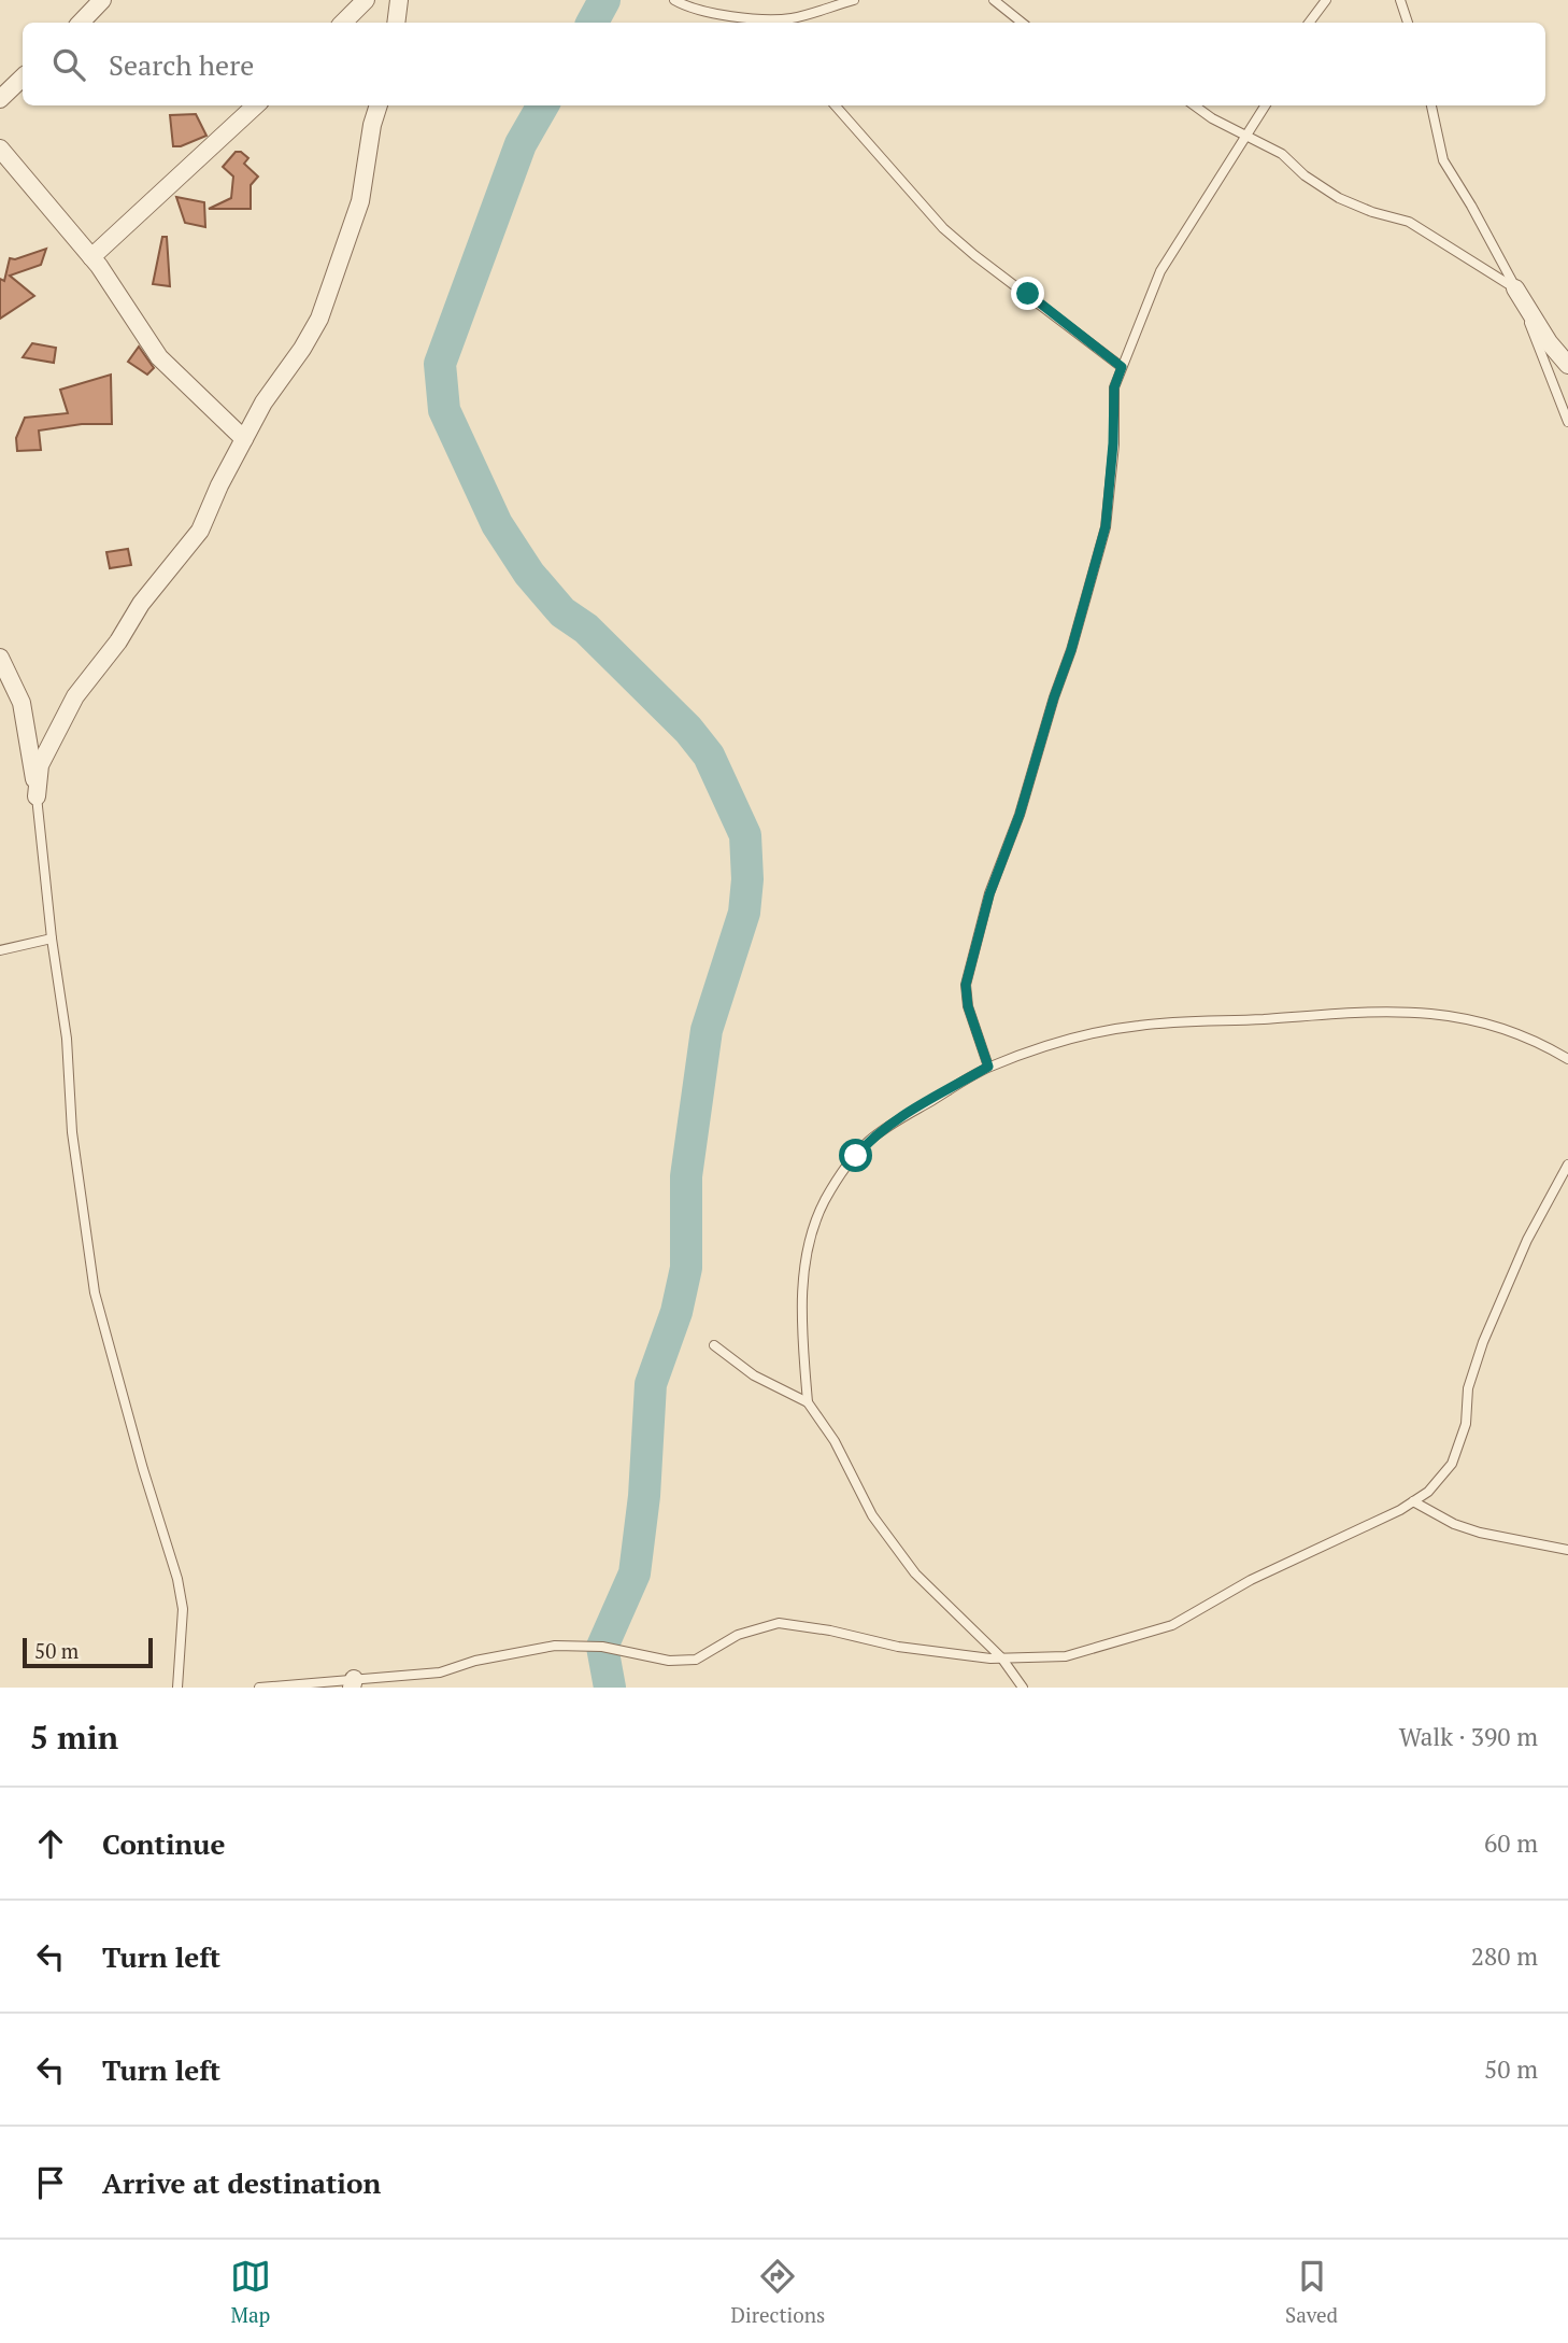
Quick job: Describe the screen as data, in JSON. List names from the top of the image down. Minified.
{"scale_bar":"50 m","page":{"search":"Search here","scale":"50 m","heading":["5 min","Walk · 390 m"],"list":[["Continue","60 m"],["Turn left","280 m"],["Turn left","50 m"],"Arrive at destination"],"nav":["Map","Directions","Saved"]}}
